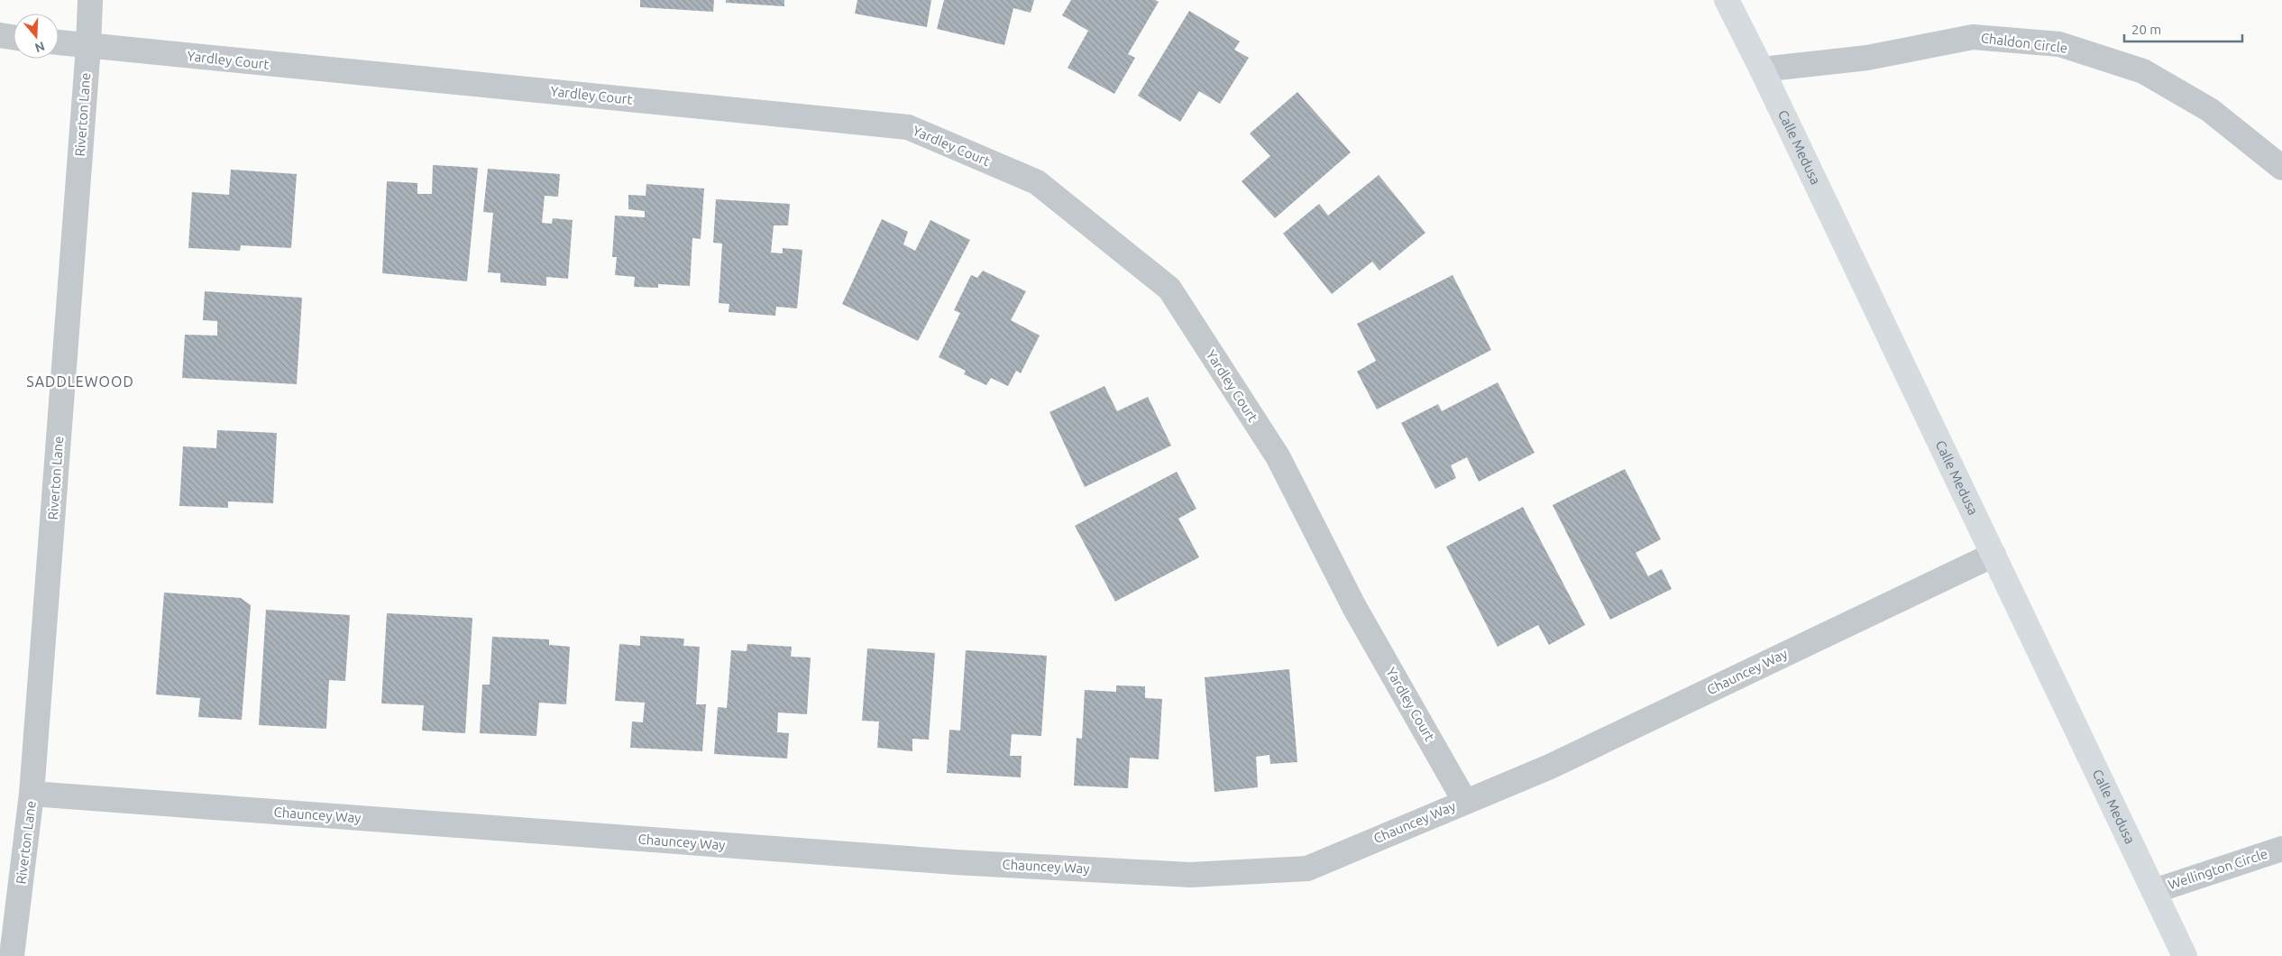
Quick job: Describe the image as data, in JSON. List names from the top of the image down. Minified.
{"streets":{"street":["Chaldon Circle","Yardley Court","Riverton Lane","Calle Medusa","Chauncey Way","Wellington Circle"]},"crossings":[["Chaldon Circle","Calle Medusa"],["Yardley Court","Riverton Lane"],["Yardley Court","Chauncey Way"],["Riverton Lane","Chauncey Way"],["Calle Medusa","Chauncey Way"],["Calle Medusa","Wellington Circle"]],"districts":["SADDLEWOOD"],"scale_bar":"20 m","north":"bottom"}
